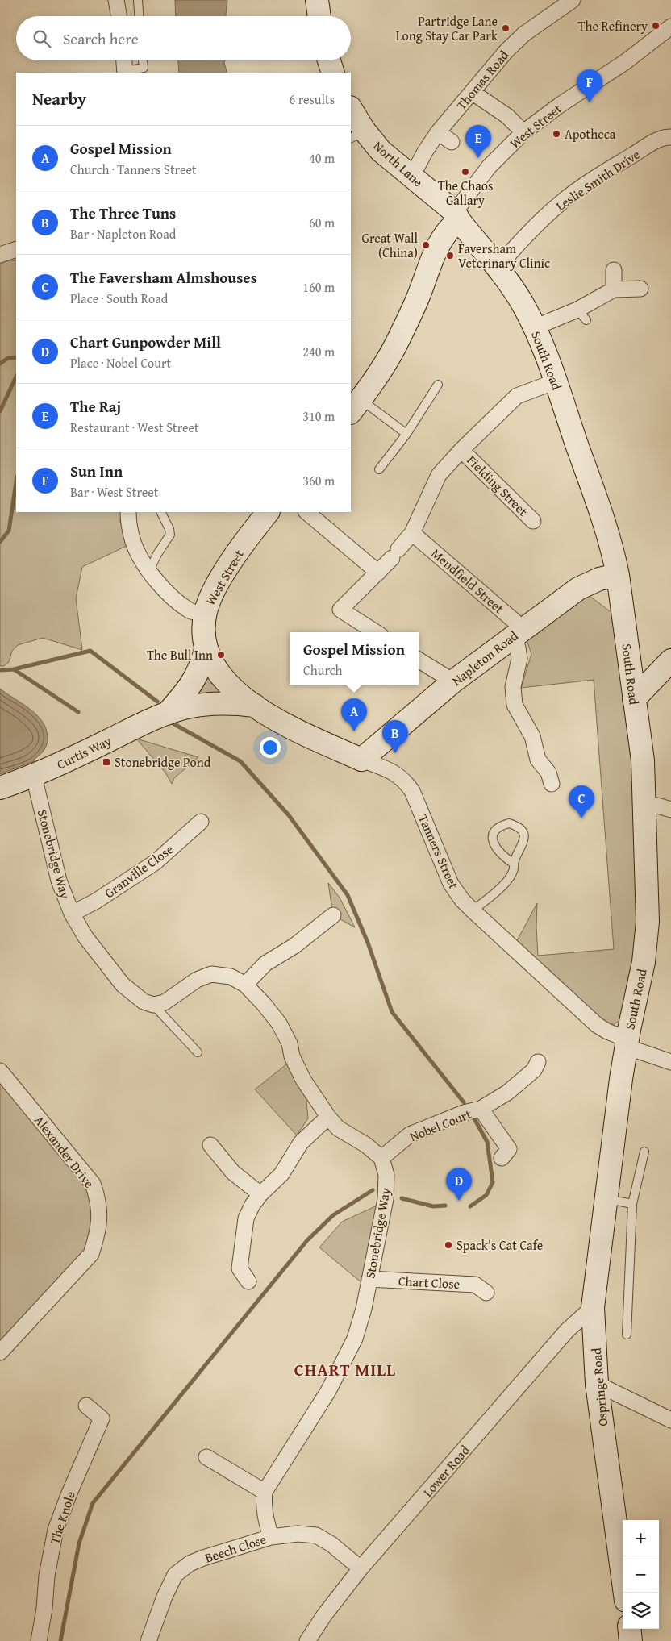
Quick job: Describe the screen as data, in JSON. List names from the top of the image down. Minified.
{"streets":{"main road":["West Street","North Lane","South Road","Napleton Road","Curtis Way","Tanners Street","Ospringe Road"],"street":["Thomas Road","Leslie Smith Drive","Fielding Street","Mendfield Street","Stonebridge Way","Granville Close","Nobel Court","Alexander Drive","Chart Close","Lower Road","The Knole","Beech Close"]},"crossings":[["Thomas Road","North Lane"],["West Street","North Lane"],["West Street","South Road"],["West Street","Curtis Way"],["West Street","Tanners Street"],["North Lane","South Road"],["Leslie Smith Drive","South Road"],["South Road","Fielding Street"],["South Road","Napleton Road"],["South Road","Tanners Street"],["South Road","Ospringe Road"],["Fielding Street","Mendfield Street"],["Mendfield Street","Napleton Road"],["Napleton Road","Tanners Street"],["Curtis Way","Tanners Street"],["Curtis Way","Stonebridge Way"],["Stonebridge Way","Granville Close"],["Stonebridge Way","Nobel Court"],["Stonebridge Way","Chart Close"],["Ospringe Road","Lower Road"],["Lower Road","Beech Close"]],"districts":["CHART MILL"],"places":{"other":["The Refinery","Partridge Lane Long Stay Car Park","Apotheca","The Chaos Gallary","Great Wall (China)","Faversham Veterinary Clinic","The Bull Inn","Spack's Cat Cafe"],"transit":["Stonebridge Pond"]},"page":{"search":"Search here","pins":["F","E","A","B","C","D"],"heading":["Nearby","6 results"],"list":[{"mark":"A","name":"Gospel Mission","note":"Church · Tanners Street","value":"40 m"},{"mark":"B","name":"The Three Tuns","note":"Bar · Napleton Road","value":"60 m"},{"mark":"C","name":"The Faversham Almshouses","note":"Place · South Road","value":"160 m"},{"mark":"D","name":"Chart Gunpowder Mill","note":"Place · Nobel Court","value":"240 m"},{"mark":"E","name":"The Raj","note":"Restaurant · West Street","value":"310 m"},{"mark":"F","name":"Sun Inn","note":"Bar · West Street","value":"360 m"}],"popup":["Gospel Mission","Church"],"map_buttons":["+","−"]}}
